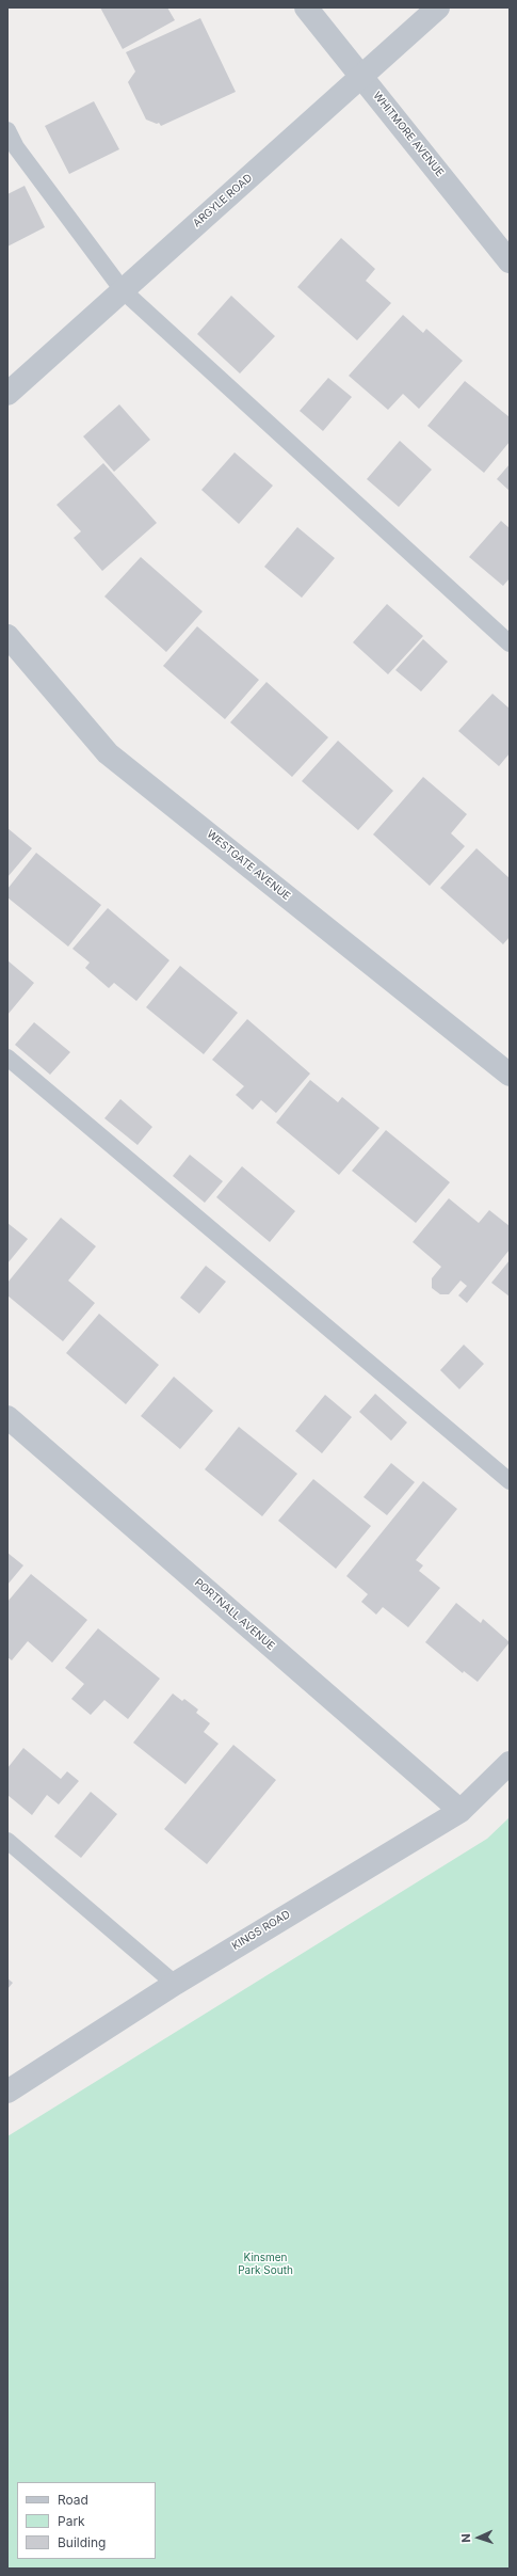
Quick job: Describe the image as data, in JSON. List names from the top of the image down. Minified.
{"streets":{"street":["WHITMORE AVENUE","ARGYLE ROAD","WESTGATE AVENUE","PORTNALL AVENUE","KINGS ROAD"]},"crossings":[["WHITMORE AVENUE","ARGYLE ROAD"],["PORTNALL AVENUE","KINGS ROAD"]],"parks":["Kinsmen Park South"],"legend":["Road","Park","Building"],"north":"left"}
